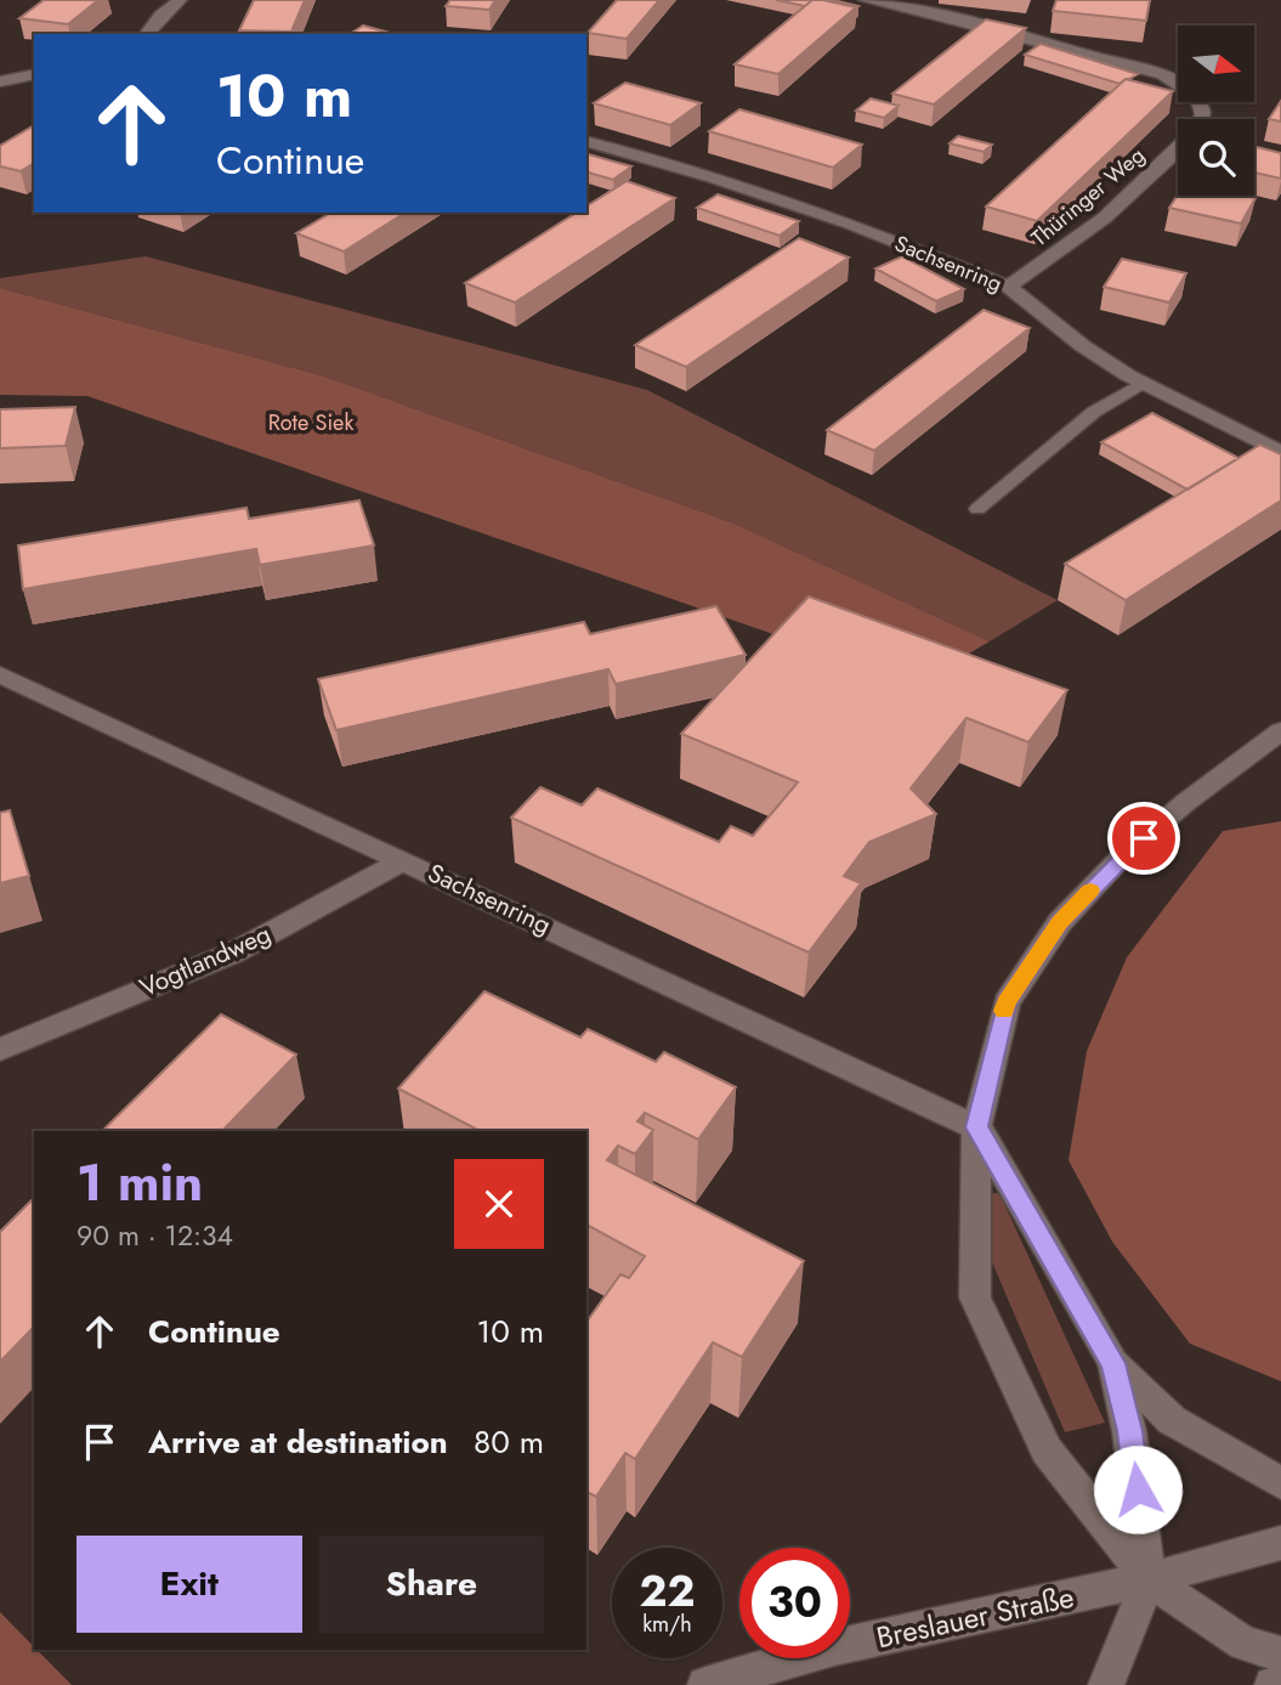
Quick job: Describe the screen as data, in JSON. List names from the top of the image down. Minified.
{"streets":{"street":["Thüringer Weg","Sachsenring","Vogtlandweg","Breslauer Straße"]},"crossings":[["Thüringer Weg","Sachsenring"],["Sachsenring","Vogtlandweg"]],"parks":["Rote Siek"],"north":"right","page":{"turn":["10 m","Continue"],"heading":["1 min","90 m · 12:34"],"list":[{"name":"Continue","value":"10 m"},{"name":"Arrive at destination","value":"80 m"}],"buttons":["Exit","Share"],"speed":"22 km/h","limit":"30"}}
